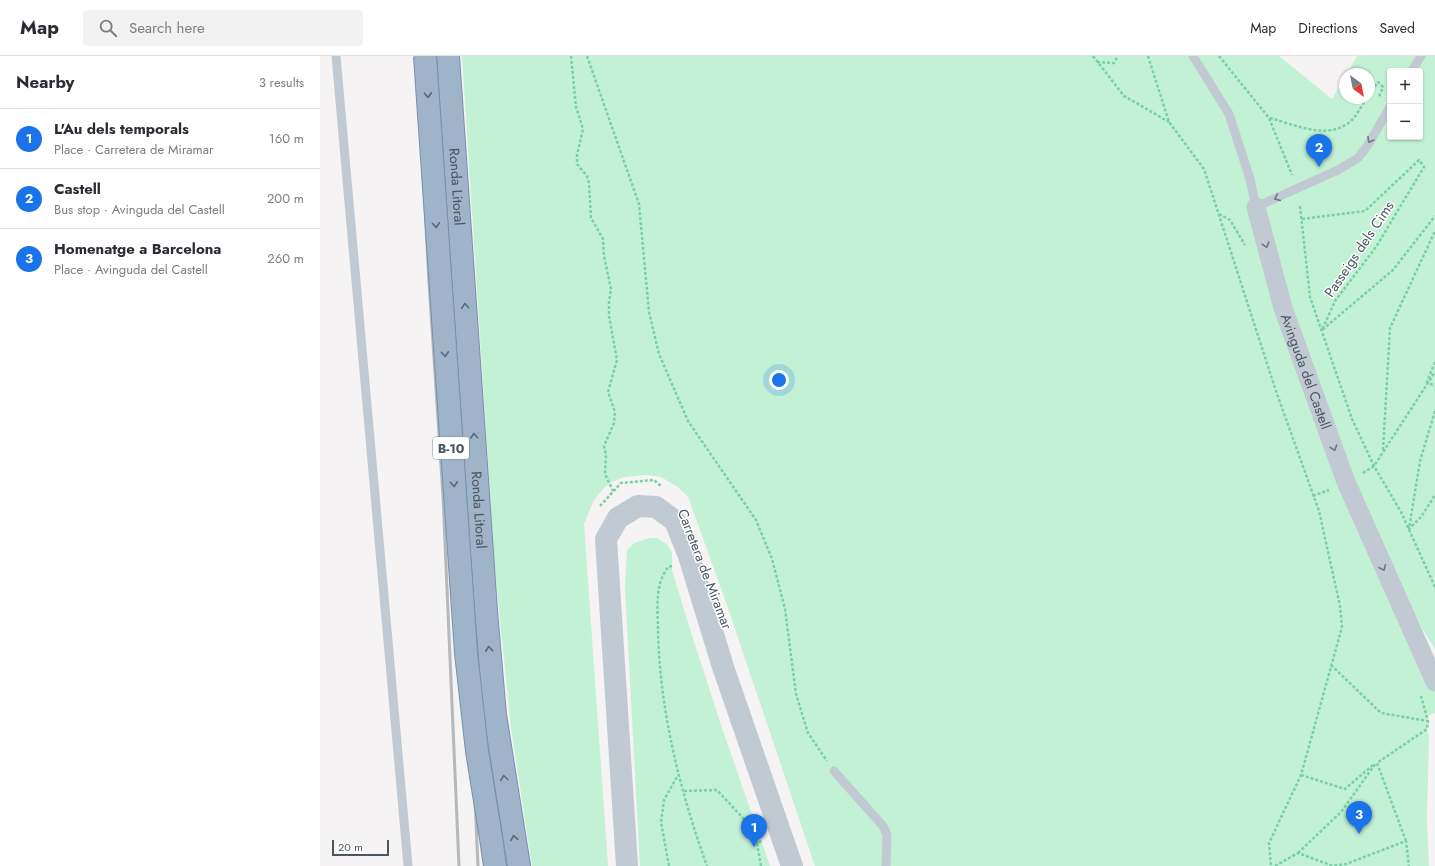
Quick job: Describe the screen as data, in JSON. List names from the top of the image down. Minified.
{"streets":{"highway":["Ronda Litoral","B-10"],"street":["Avinguda del Castell","Carretera de Miramar"],"path":["Passeigs dels Cims"]},"crossings":[["Passeigs dels Cims","Avinguda del Castell"]],"one_way":["Avinguda del Castell"],"scale_bar":"20 m","north":"bottom right","page":{"header":"Map","search":"Search here","nav":["Map","Directions","Saved"],"heading":["Nearby","3 results"],"map_buttons":["+","−"],"list":[{"mark":"1","name":"L'Au dels temporals","note":"Place · Carretera de Miramar","value":"160 m"},{"mark":"2","name":"Castell","note":"Bus stop · Avinguda del Castell","value":"200 m"},{"mark":"3","name":"Homenatge a Barcelona","note":"Place · Avinguda del Castell","value":"260 m"}],"pins":["2","3","1"],"scale":"20 m"}}
